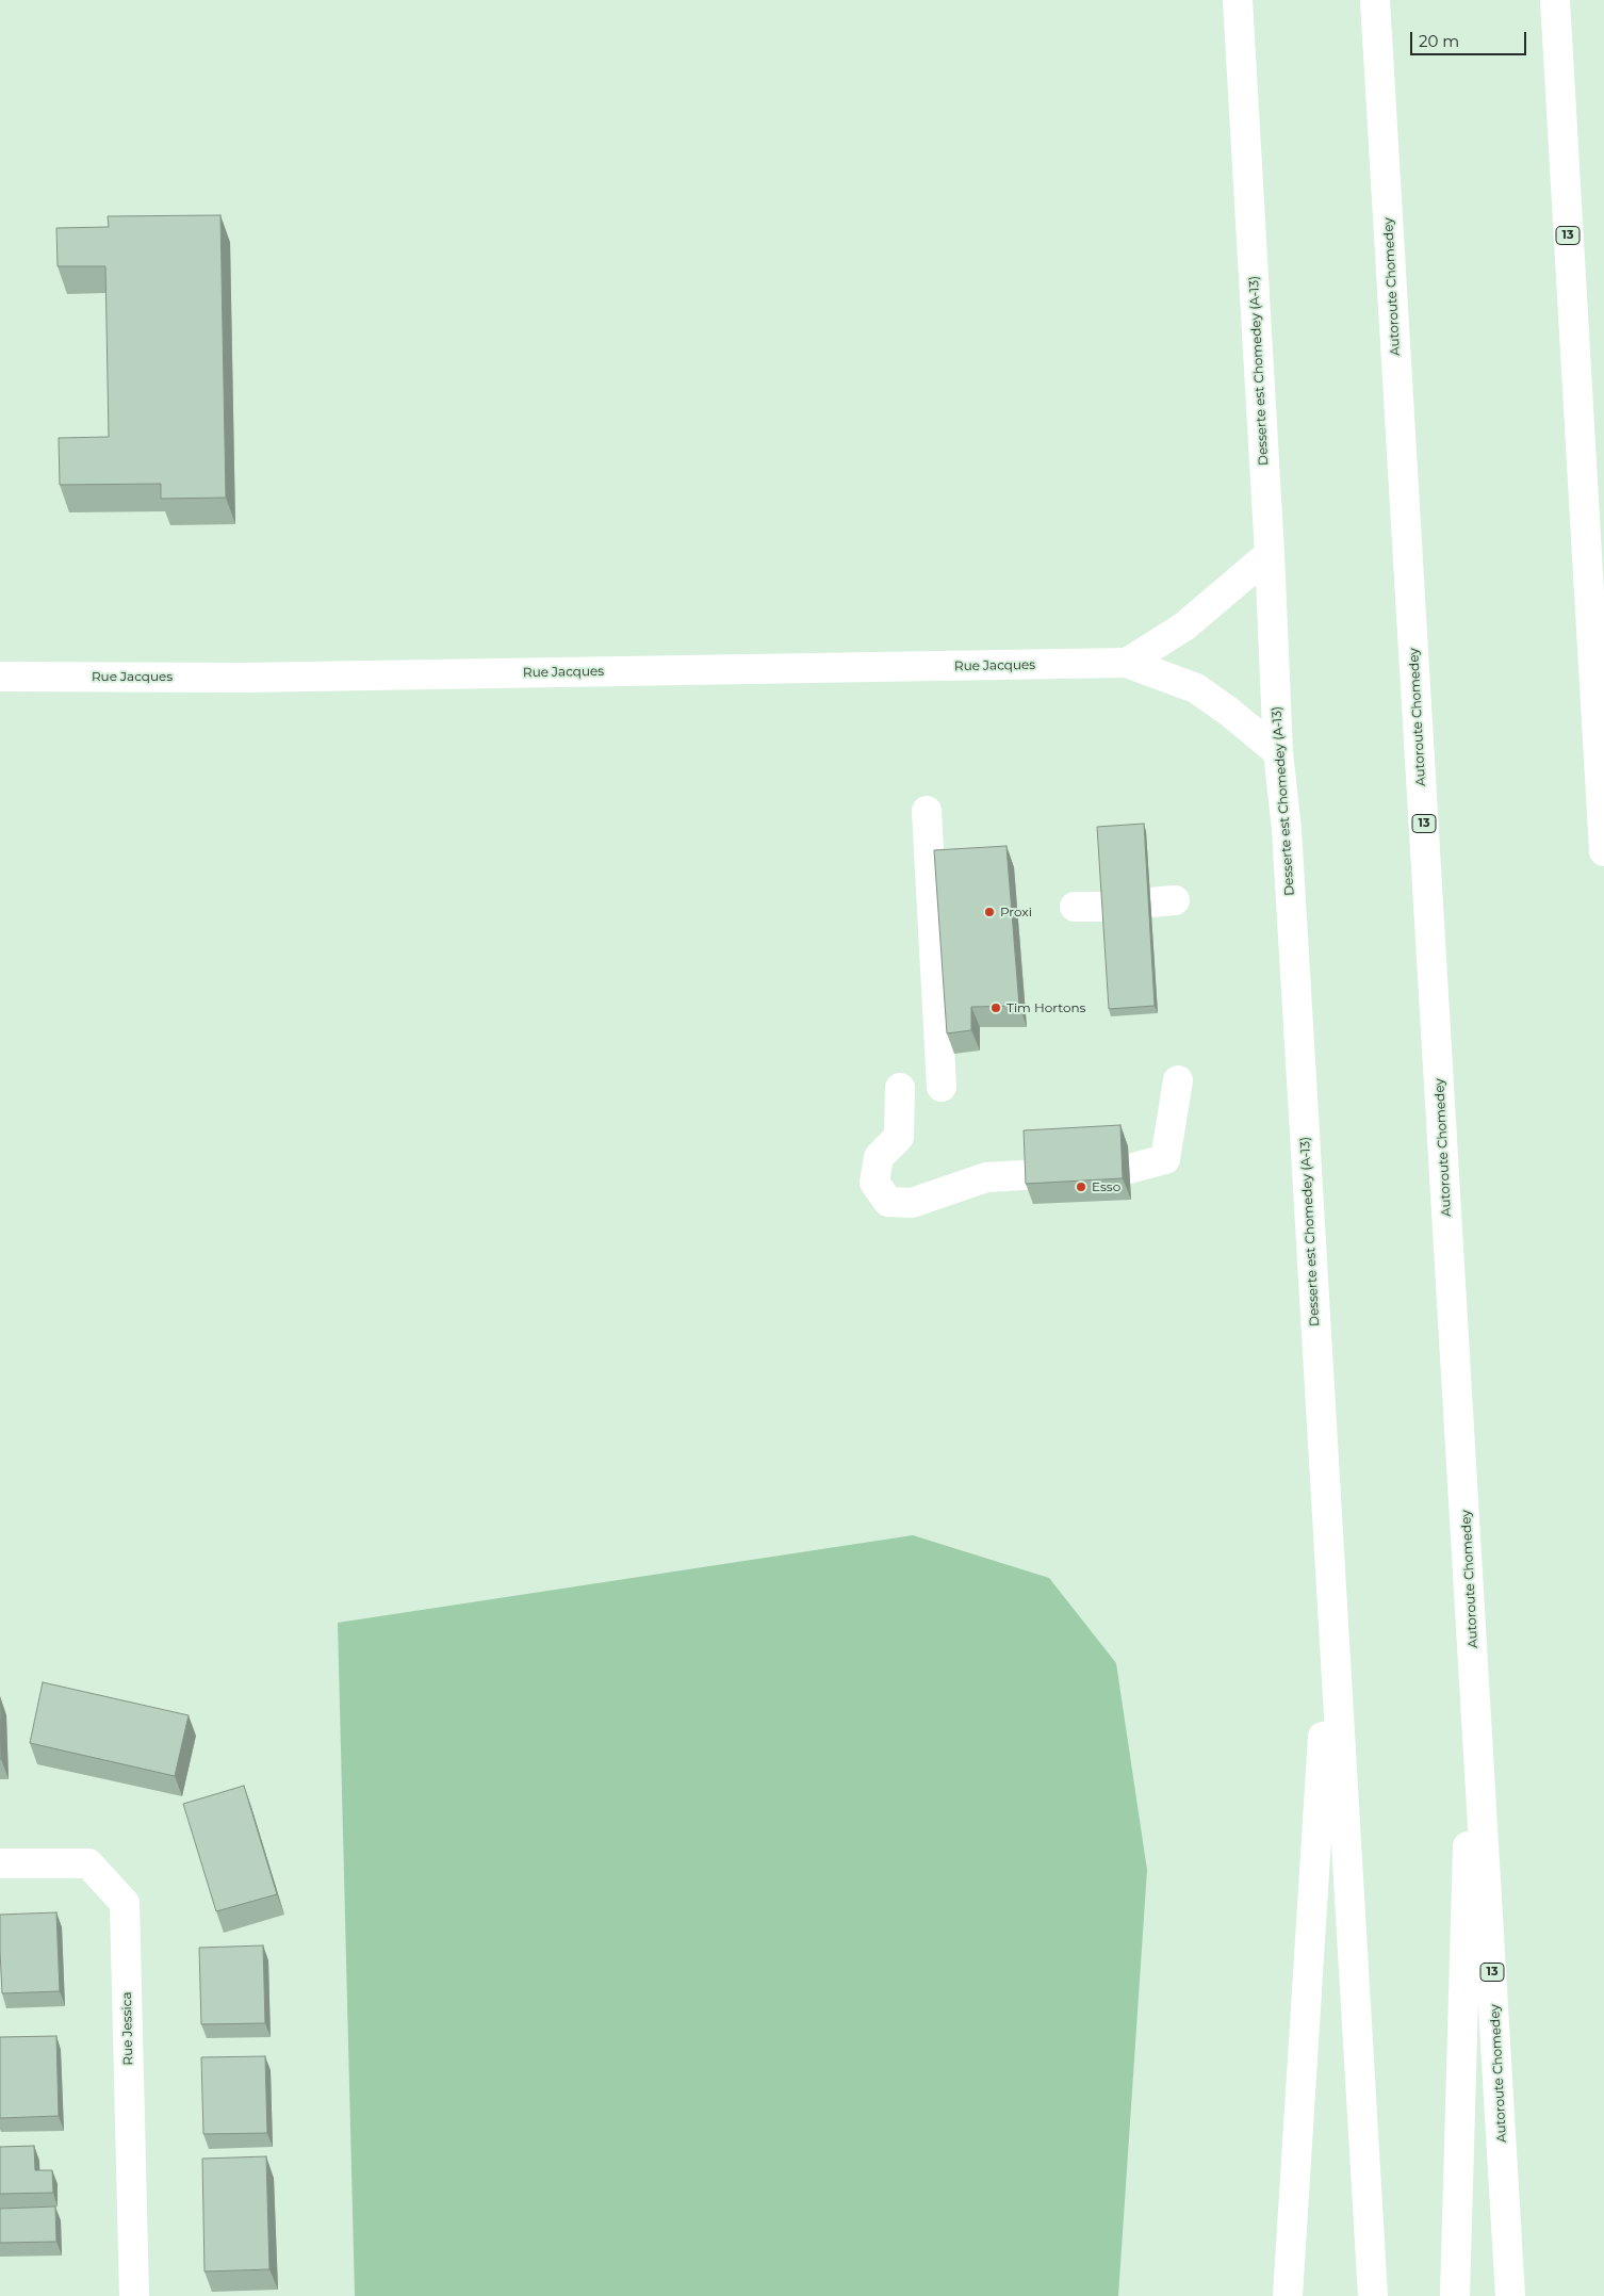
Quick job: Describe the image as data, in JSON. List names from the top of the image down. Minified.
{"streets":{"main road":["13","Autoroute Chomedey","Desserte est Chomedey (A-13)","Rue Jacques","Rue Jessica"]},"places":["Proxi","Tim Hortons","Esso"],"scale_bar":"20 m"}
